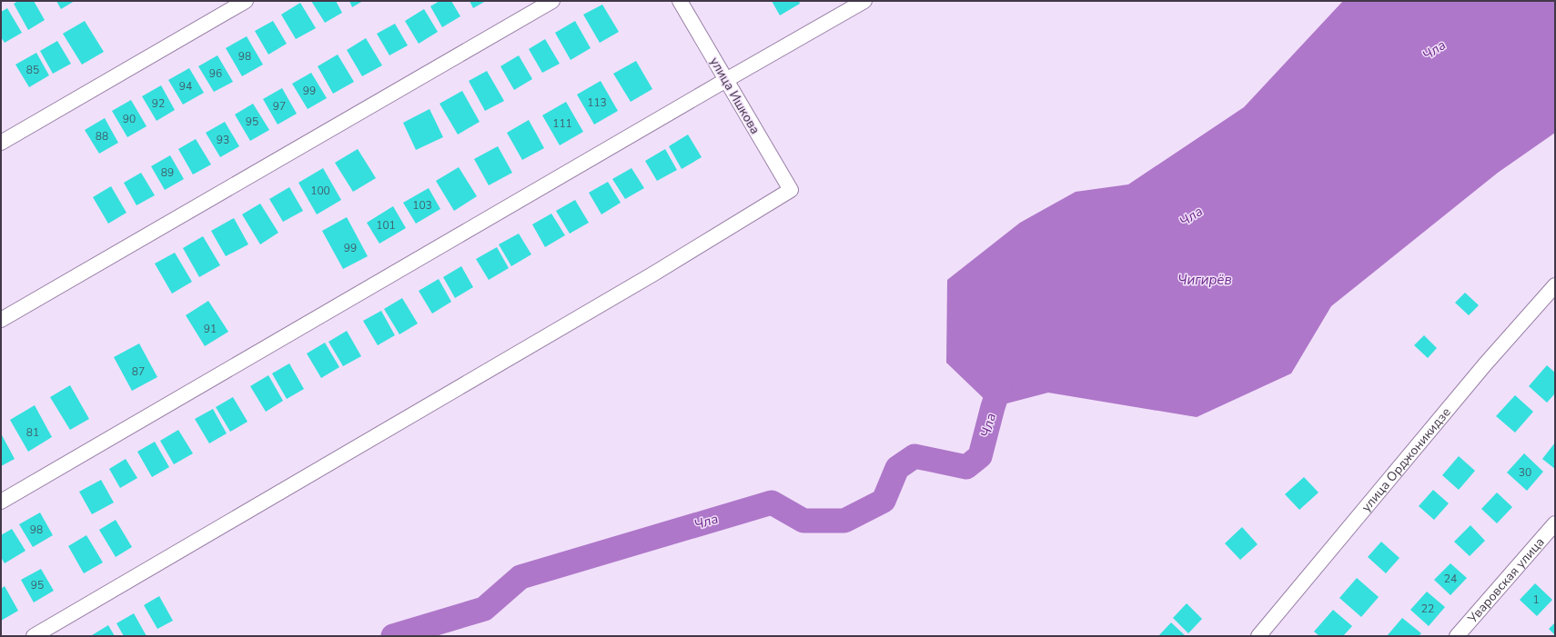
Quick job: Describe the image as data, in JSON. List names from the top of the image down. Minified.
{"streets":{"street":["улица Ишкова","улица Орджоникидзе","Уваровская улица"]},"water":["Чла","Чигирёв"],"house_numbers":["98","85","96","94","99","113","92","97","90","95","111","88","93","89","100","103","101","99","91","87","81","30","98","24","95","1","22"]}
